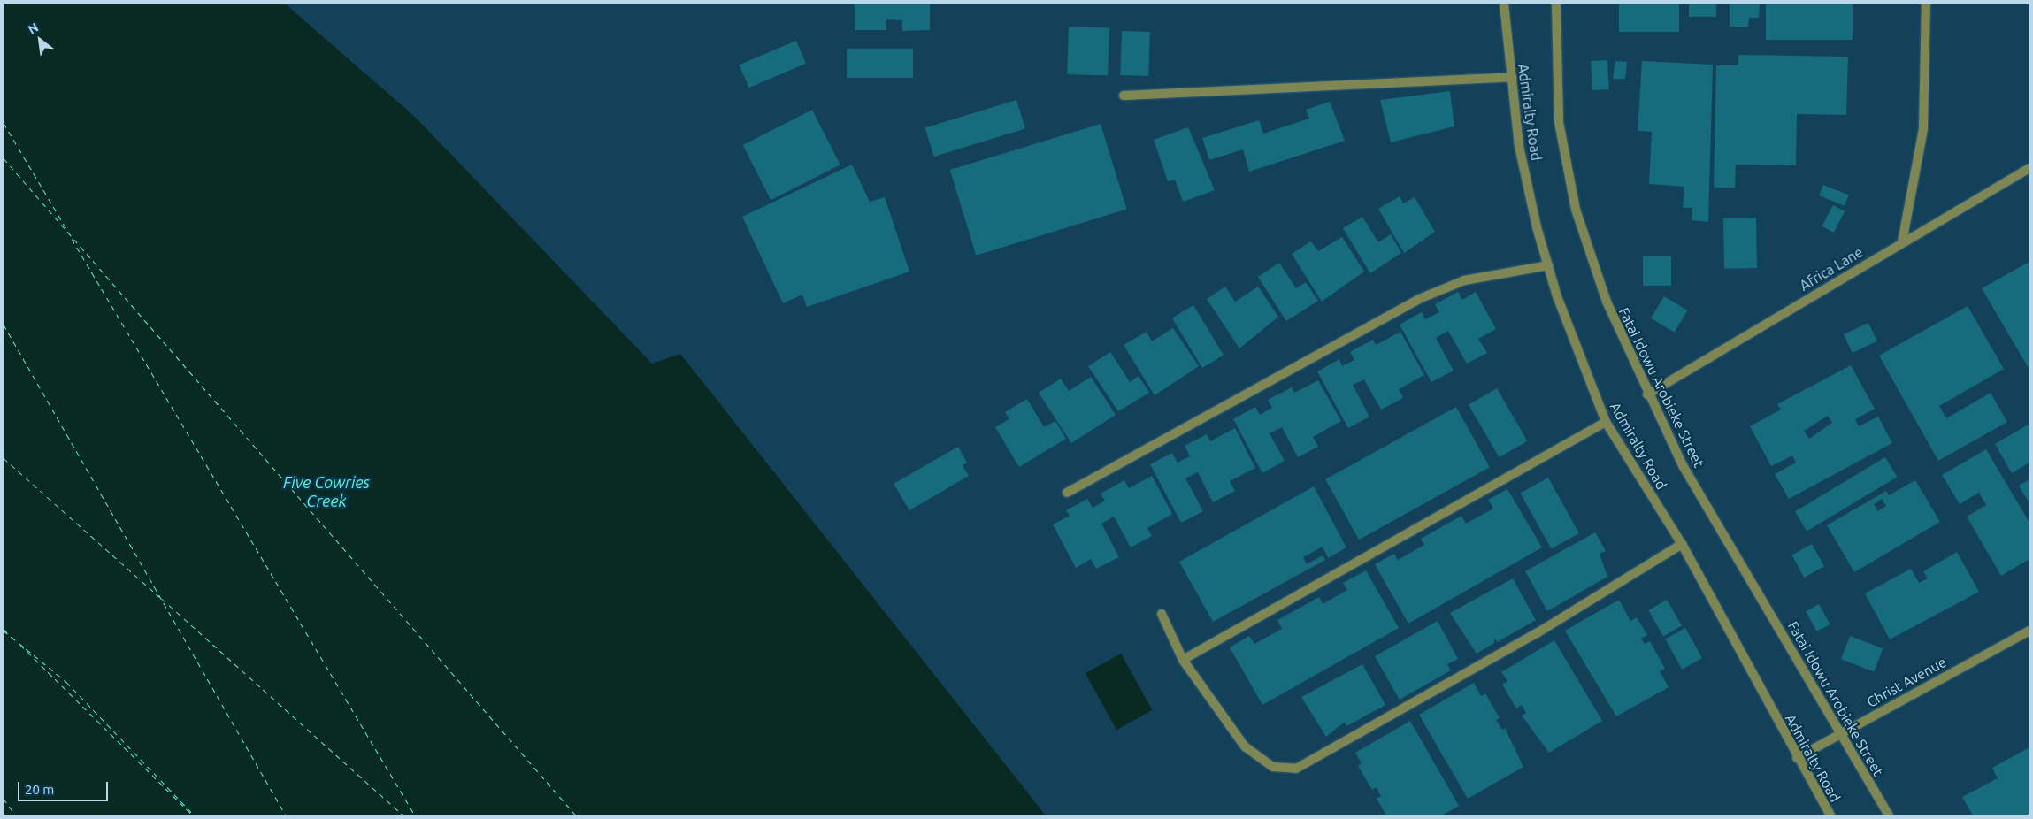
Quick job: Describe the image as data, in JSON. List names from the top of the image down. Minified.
{"streets":{"street":["Admiralty Road","Africa Lane","Fatai Idowu Arobieke Street","Christ Avenue"]},"crossings":[["Admiralty Road","Christ Avenue"],["Africa Lane","Fatai Idowu Arobieke Street"],["Fatai Idowu Arobieke Street","Christ Avenue"]],"water":["Five Cowries Creek"],"scale_bar":"20 m","north":"top left"}
